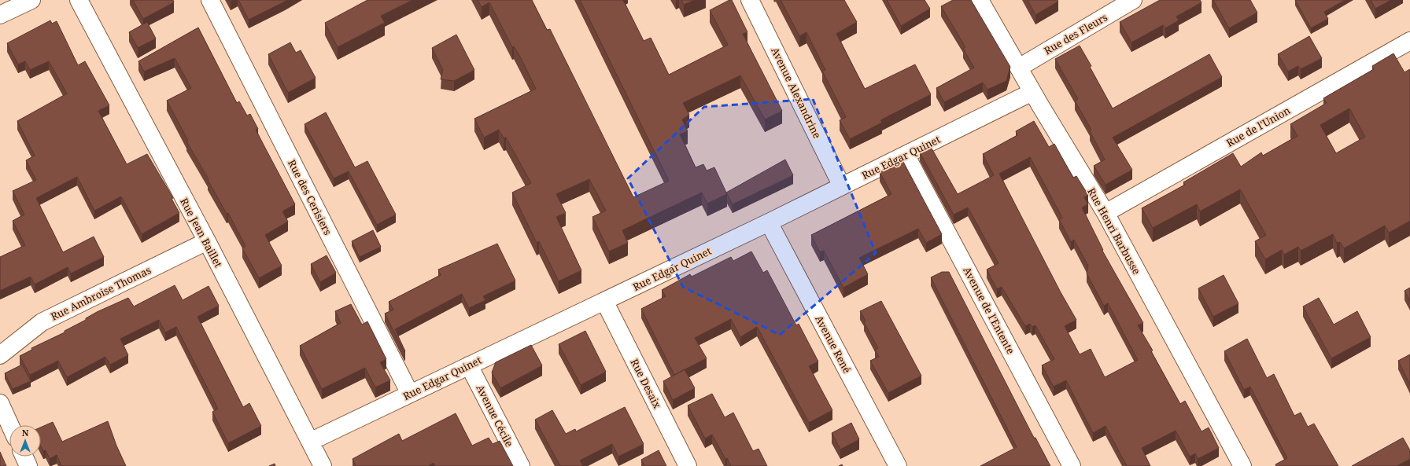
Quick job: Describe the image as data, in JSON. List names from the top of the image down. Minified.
{"streets":{"street":["Rue des Fleurs","Avenue Alexandrine","Rue de l'Union","Rue Edgar Quinet","Rue des Cerisiers","Rue Henri Barbusse","Rue Jean Baillet","Rue Ambroise Thomas","Avenue de l'Entente","Avenue René","Rue Desaix","Avenue Cécile"]},"crossings":[["Rue des Fleurs","Rue Henri Barbusse"],["Avenue Alexandrine","Rue Edgar Quinet"],["Rue de l'Union","Rue Henri Barbusse"],["Rue Edgar Quinet","Rue des Cerisiers"],["Rue Edgar Quinet","Rue Henri Barbusse"],["Rue Edgar Quinet","Rue Jean Baillet"],["Rue Edgar Quinet","Avenue de l'Entente"],["Rue Edgar Quinet","Avenue René"],["Rue Edgar Quinet","Rue Desaix"],["Rue Edgar Quinet","Avenue Cécile"],["Rue Jean Baillet","Rue Ambroise Thomas"]],"north":"top"}
